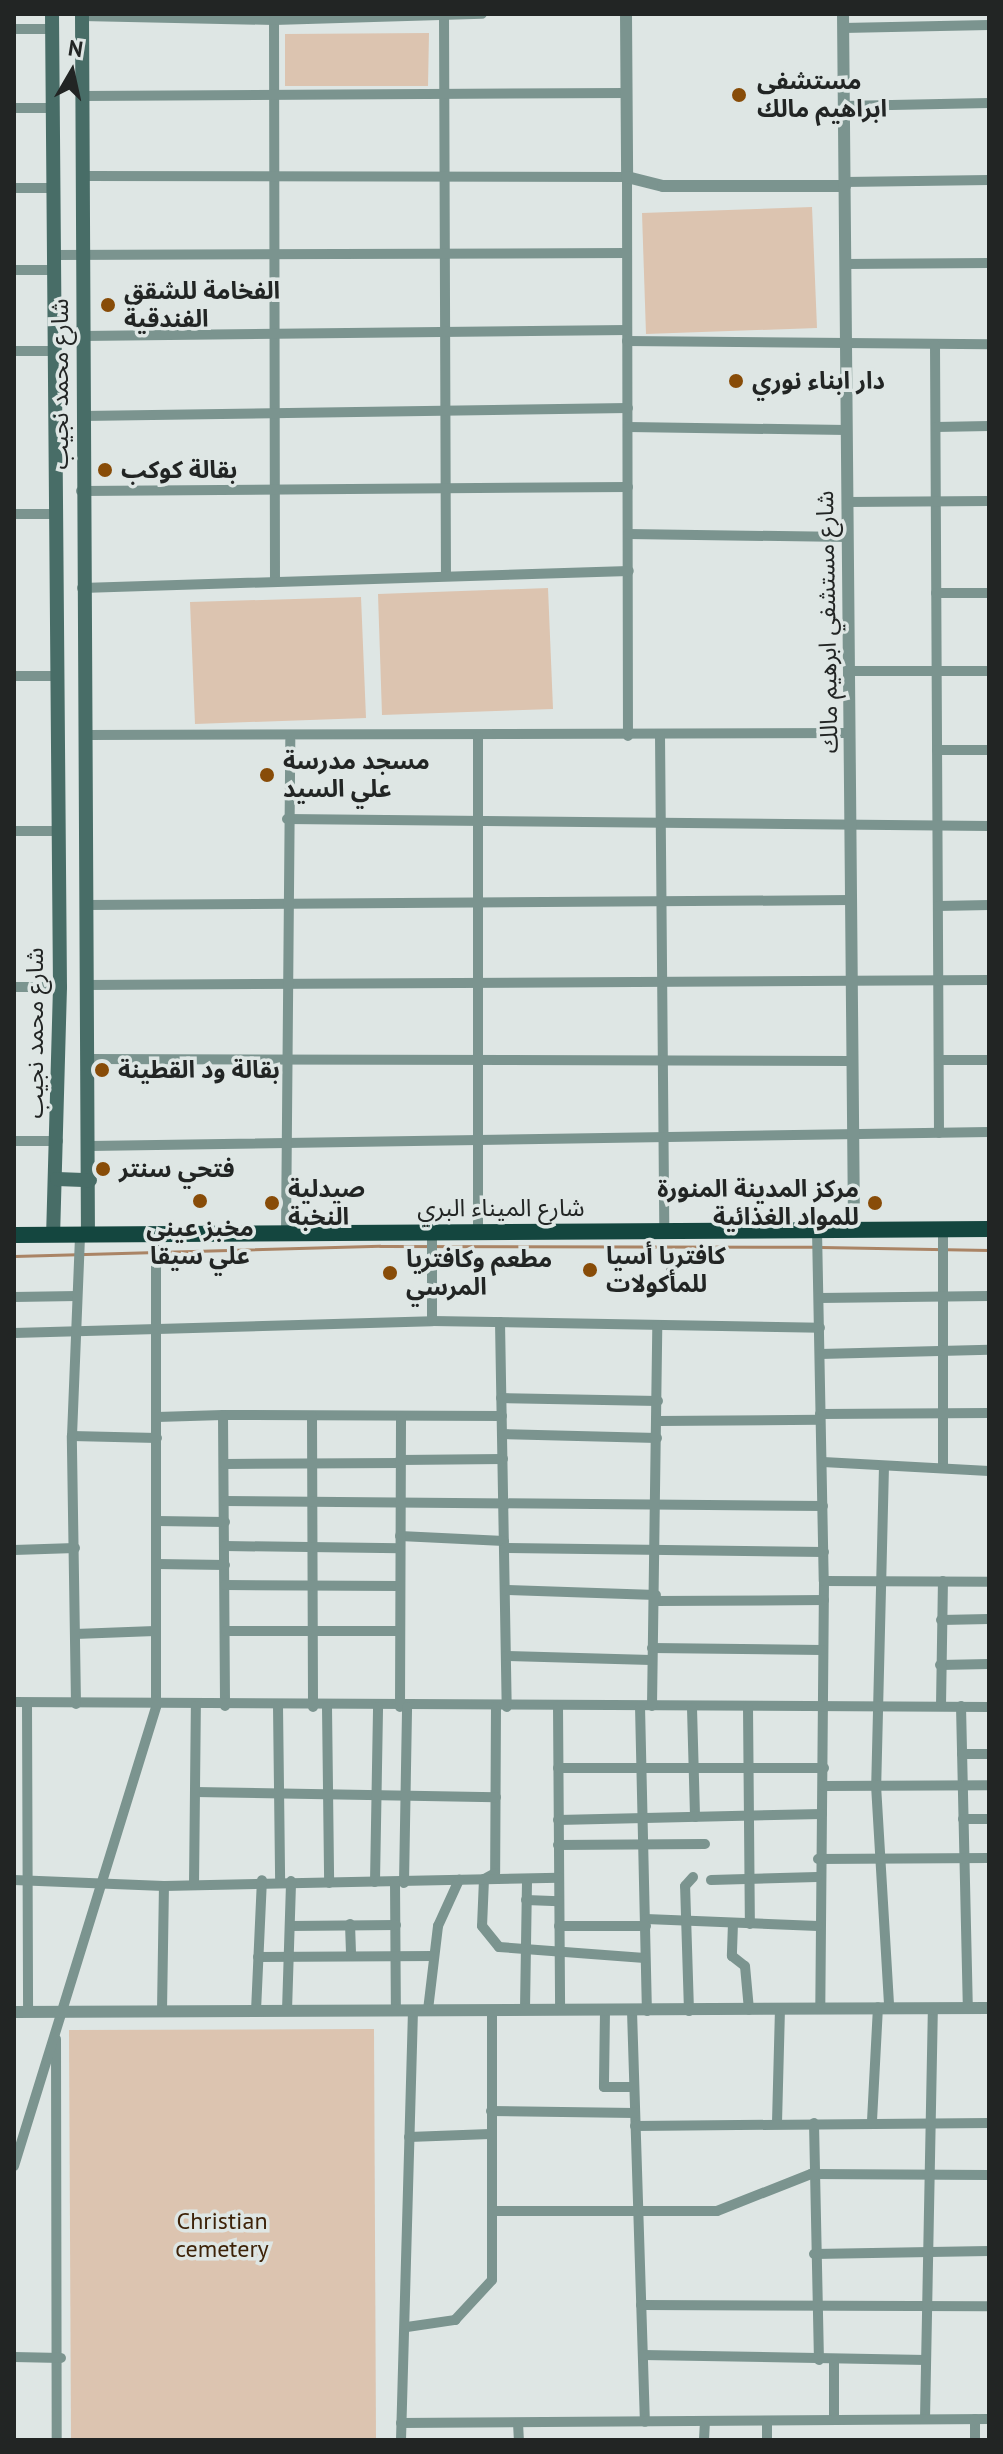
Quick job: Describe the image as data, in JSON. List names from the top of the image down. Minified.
{"streets":{"highway":["شارع الميناء البري"],"main road":["شارع محمد نجيب"],"street":["شارع مستشفي ابرهيم مالك"]},"crossings":[["شارع محمد نجيب","شارع الميناء البري"],["شارع مستشفي ابرهيم مالك","شارع الميناء البري"]],"parks":["Christian cemetery"],"places":["مستشفى ابراهيم مالك","الفخامة للشقق الفندقية","دار ابناء نوري","بقالة كوكب","مسجد مدرسة علي السيد","بقالة ود القطينة","فتحي سنتر","مخبز عيني علي سيقا","صيدلية النخبة","مركز المدينة المنورة للمواد الغذائية","كافتريا أسيا للمأكولات","مطعم وكافتريا المرسي"],"north":"top"}
